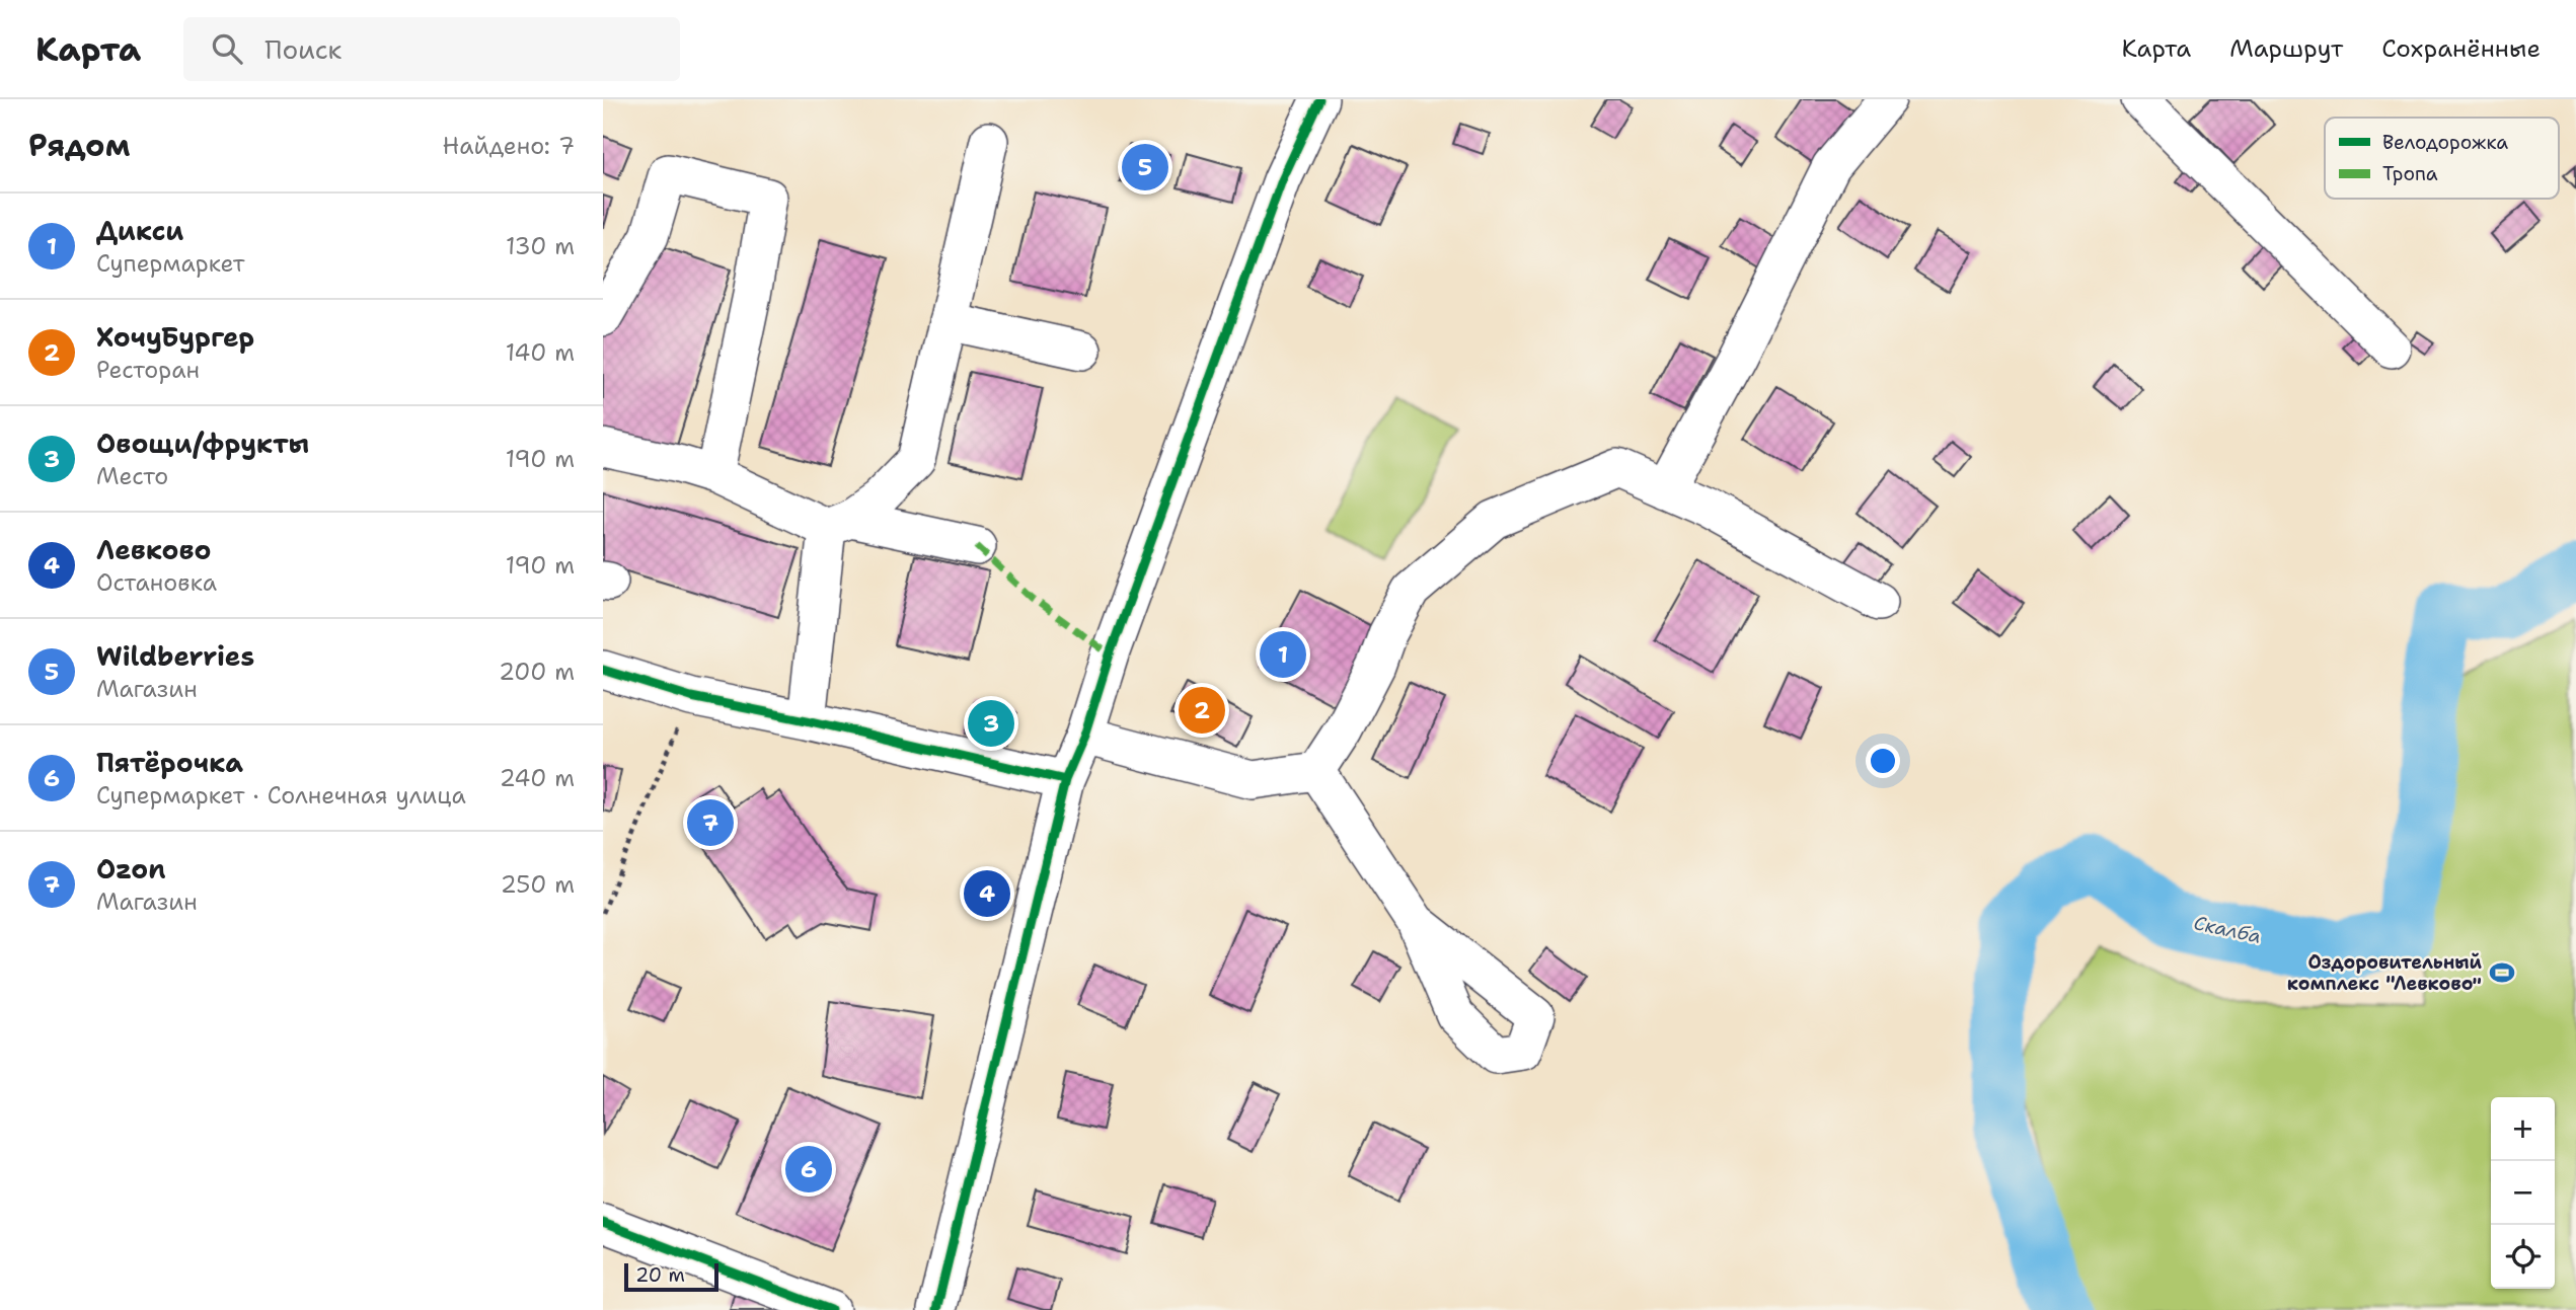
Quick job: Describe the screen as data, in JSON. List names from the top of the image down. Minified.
{"water":["Скалба"],"places":{"sports":["Оздоровительный комплекс \"Левково\""]},"legend":["Велодорожка","Тропа"],"scale_bar":"20 m","page":{"header":"Карта","search":"Поиск","nav":["Карта","Маршрут","Сохранённые"],"heading":["Рядом","Найдено: 7"],"pins":["5","1","2","3","7","4","6"],"list":[{"mark":"1","name":"Дикси","note":"Супермаркет","value":"130 m"},{"mark":"2","name":"ХочуБургер","note":"Ресторан","value":"140 m"},{"mark":"3","name":"Овощи/фрукты","note":"Место","value":"190 m"},{"mark":"4","name":"Левково","note":"Остановка","value":"190 m"},{"mark":"5","name":"Wildberries","note":"Магазин","value":"200 m"},{"mark":"6","name":"Пятёрочка","note":"Супермаркет · Солнечная улица","value":"240 m"},{"mark":"7","name":"Ozon","note":"Магазин","value":"250 m"}],"map_buttons":["+","−"],"scale":"20 m"}}
